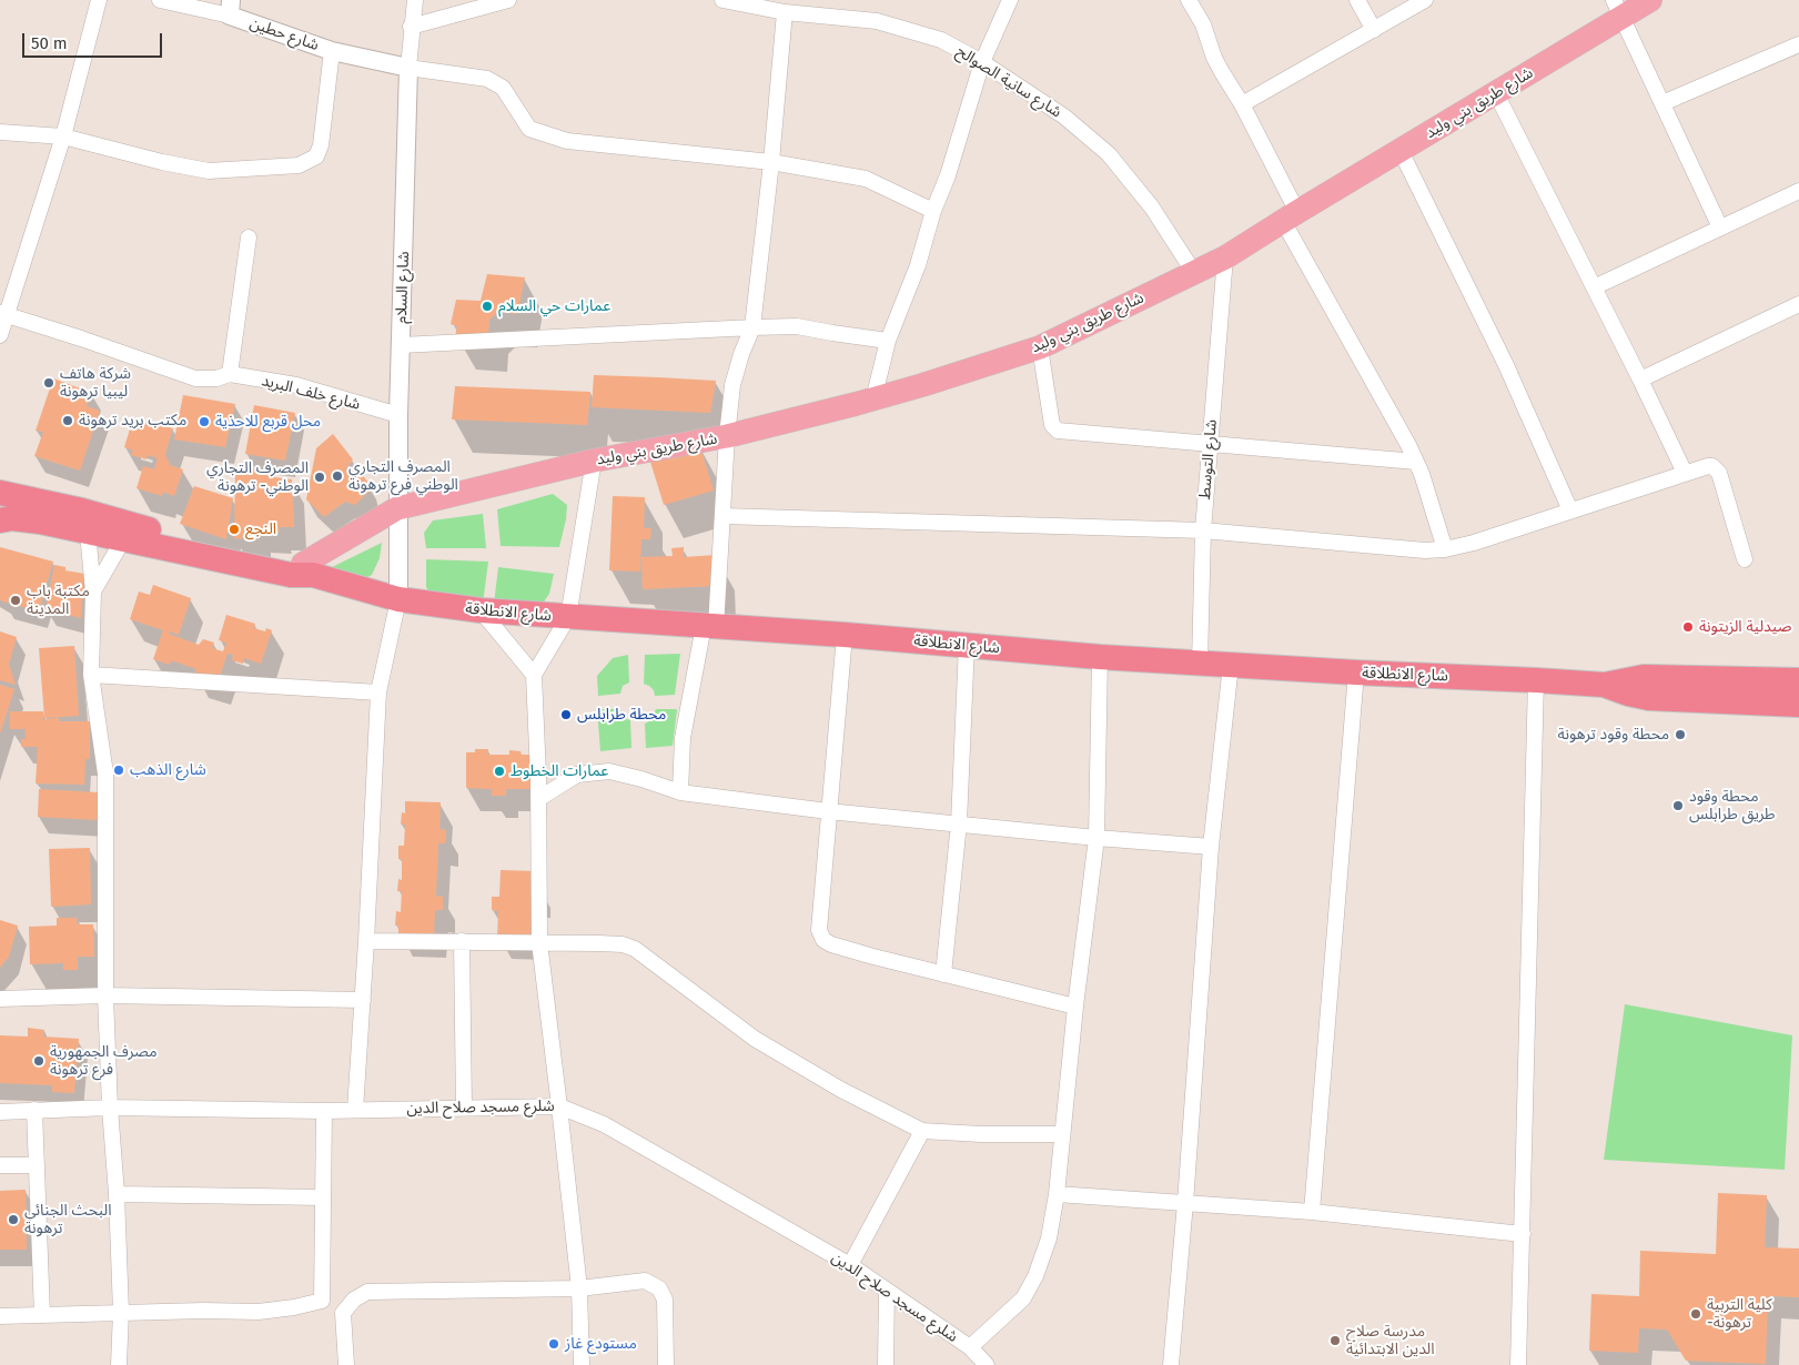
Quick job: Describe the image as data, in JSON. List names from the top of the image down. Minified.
{"streets":{"highway":["شارع الانطلاقة"],"main road":["شارع طريق بني وليد"],"street":["شارع حطين","شارع سانية الصوالح","شارع السلام","شارع خلف البريد","شارع التوسط","شلرع مسجد صلاح الدين"]},"crossings":[["شارع حطين","شارع السلام"],["شارع سانية الصوالح","شارع طريق بني وليد"],["شارع طريق بني وليد","شارع السلام"],["شارع طريق بني وليد","شارع التوسط"],["شارع طريق بني وليد","شارع الانطلاقة"],["شارع السلام","شارع خلف البريد"],["شارع السلام","شارع الانطلاقة"],["شارع التوسط","شارع الانطلاقة"]],"places":["عمارات حي السلام","شركة هاتف ليبيا ترهونة","مكتب بريد ترهونة","محل قربع للاحذية","المصرف التجاري الوطني فرع ترهونة","المصرف التجاري الوطني- ترهونة","النجع","مكتبة باب المدينة","صيدلية الزيتونة","محطة طرابلس","محطة وقود ترهونة","شارع الذهب","عمارات الخطوط","محطة وقود طريق طرابلس","مصرف الجمهورية فرع ترهونة","البحث الجنائي ترهونة","كلية التربية -ترهونة","مدرسة صلاح الدين الابتدائية","مستودع غاز"],"scale_bar":"50 m"}
